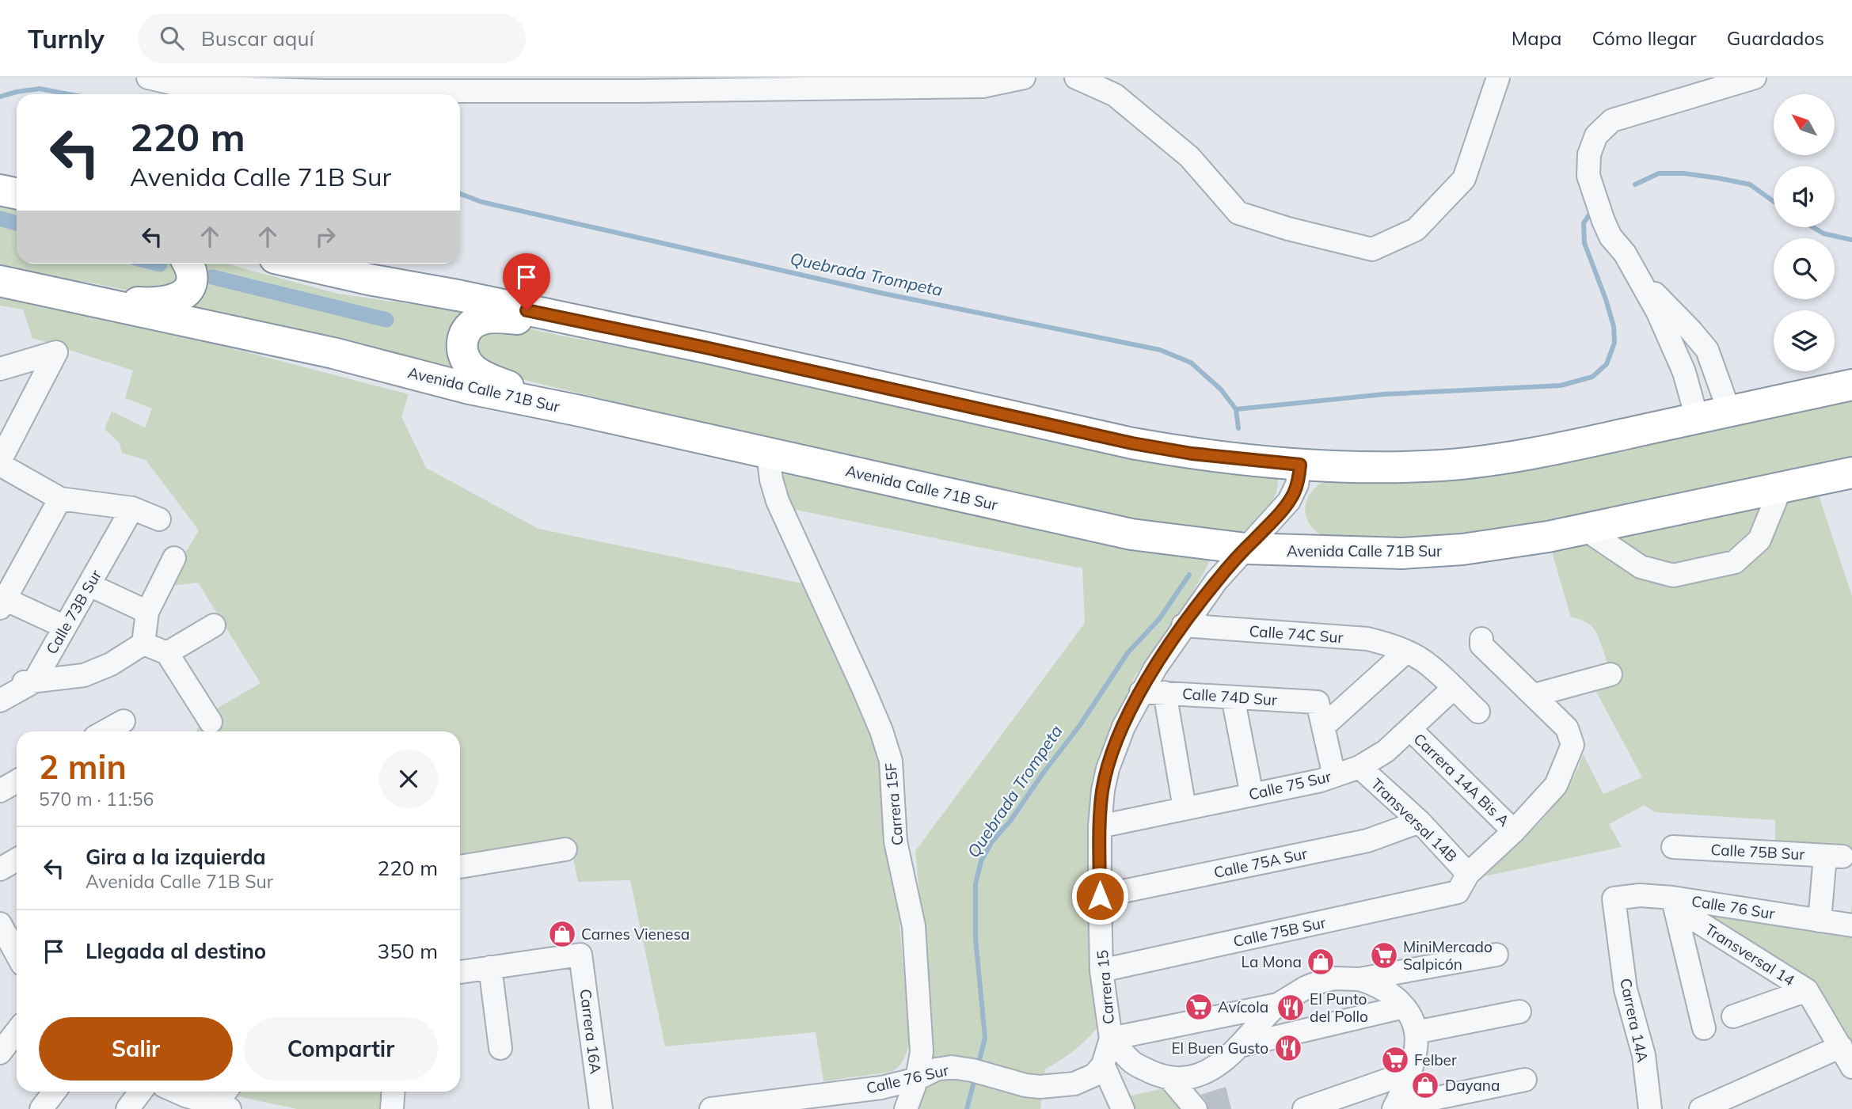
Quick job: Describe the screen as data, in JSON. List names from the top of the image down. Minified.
{"streets":{"highway":["Avenida Calle 71B Sur"],"street":["Calle 73B Sur","Calle 74C Sur","Calle 74D Sur","Carrera 14A Bis A","Calle 75 Sur","Carrera 15F","Transversal 14B","Calle 75B Sur","Calle 75A Sur","Calle 76 Sur","Transversal 14","Carrera 15","Carrera 14A","Carrera 16A"]},"crossings":[["Avenida Calle 71B Sur","Carrera 15F"],["Avenida Calle 71B Sur","Carrera 15"],["Calle 74C Sur","Calle 75 Sur"],["Calle 74C Sur","Carrera 15"],["Calle 74D Sur","Carrera 15"],["Carrera 14A Bis A","Calle 75 Sur"],["Calle 75 Sur","Transversal 14B"],["Calle 75 Sur","Carrera 15"],["Carrera 15F","Calle 76 Sur"],["Transversal 14B","Calle 75B Sur"],["Transversal 14B","Calle 75A Sur"],["Calle 75B Sur","Calle 76 Sur"],["Calle 75B Sur","Carrera 15"],["Calle 75A Sur","Carrera 15"],["Calle 76 Sur","Transversal 14"],["Calle 76 Sur","Carrera 14A"]],"water":["Quebrada Trompeta"],"places":{"shop":["Carnes Vienesa","La Mona","Dayana"],"supermarket":["MiniMercado Salpicón","Avícola","Felber"],"restaurant":["El Punto del Pollo","El Buen Gusto"]},"north":"top left","page":{"header":"Turnly","search":"Buscar aquí","nav":["Mapa","Cómo llegar","Guardados"],"turn":["220 m","Avenida Calle 71B Sur"],"heading":["2 min","570 m · 11:56"],"list":[{"name":"Gira a la izquierda","note":"Avenida Calle 71B Sur","value":"220 m"},{"name":"Llegada al destino","value":"350 m"}],"buttons":["Salir","Compartir"]}}
